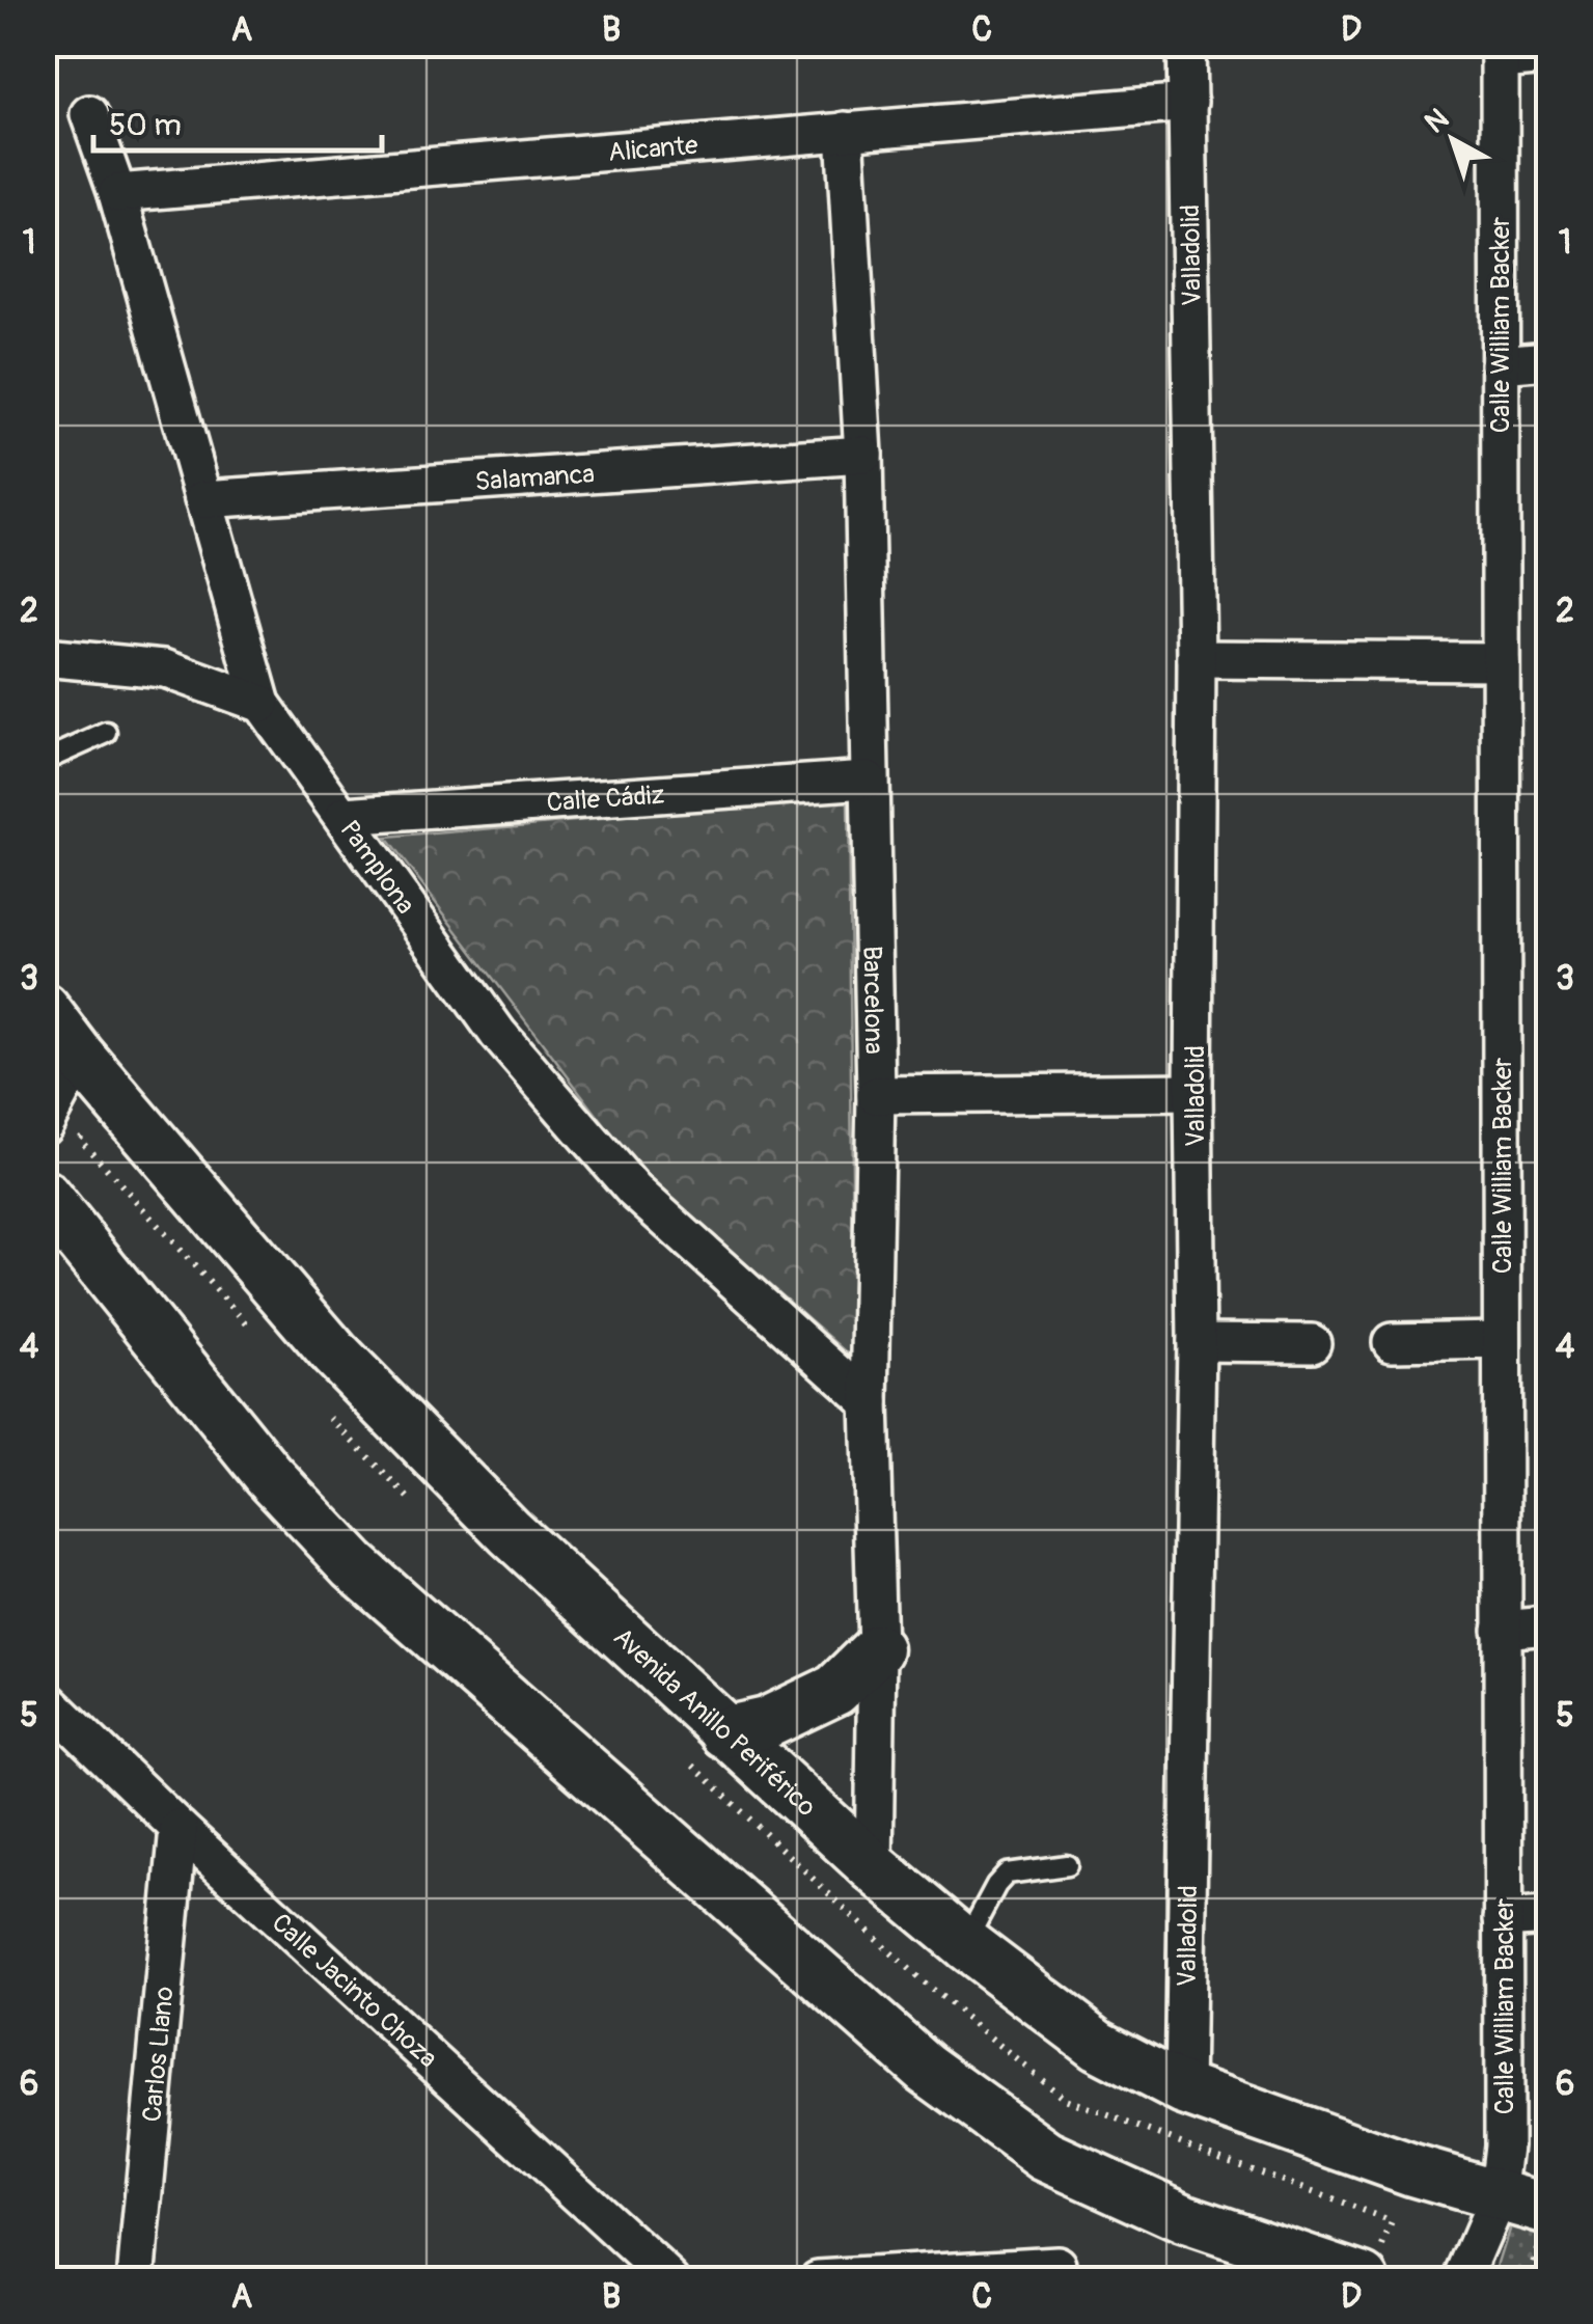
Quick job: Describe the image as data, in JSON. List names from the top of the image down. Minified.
{"streets":{"street":["Alicante","Valladolid","Calle William Backer","Salamanca","Calle Cádiz","Pamplona","Barcelona","Avenida Anillo Periférico","Calle Jacinto Choza","Carlos Llano"]},"crossings":[["Alicante","Valladolid"],["Alicante","Pamplona"],["Alicante","Barcelona"],["Valladolid","Avenida Anillo Periférico"],["Calle William Backer","Avenida Anillo Periférico"],["Salamanca","Pamplona"],["Salamanca","Barcelona"],["Calle Cádiz","Pamplona"],["Calle Cádiz","Barcelona"],["Pamplona","Barcelona"],["Barcelona","Avenida Anillo Periférico"],["Calle Jacinto Choza","Carlos Llano"]],"scale_bar":"50 m","north":"top left","grid":{"columns":["A","B","C","D"],"rows":["1","2","3","4","5","6"]}}
